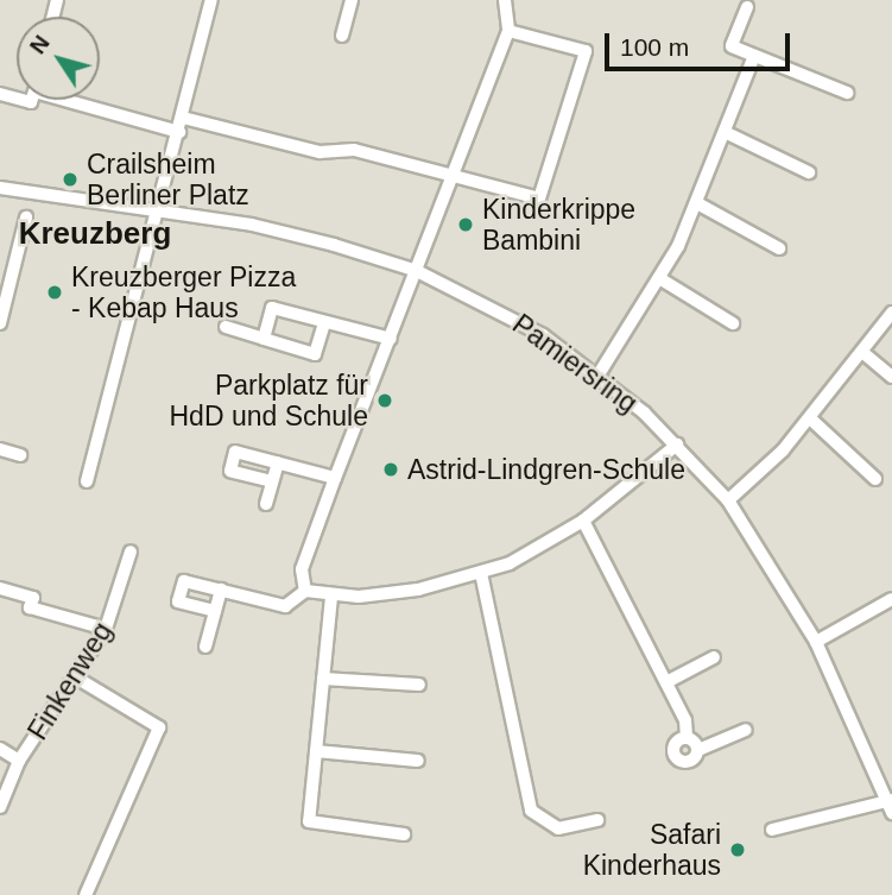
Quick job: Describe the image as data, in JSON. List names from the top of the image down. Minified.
{"streets":{"street":["Pamiersring","Finkenweg"]},"districts":["Kreuzberg"],"places":["Crailsheim Berliner Platz","Kinderkrippe Bambini","Kreuzberger Pizza - Kebap Haus","Parkplatz für HdD und Schule","Astrid-Lindgren-Schule","Safari Kinderhaus"],"scale_bar":"100 m","north":"top left"}
